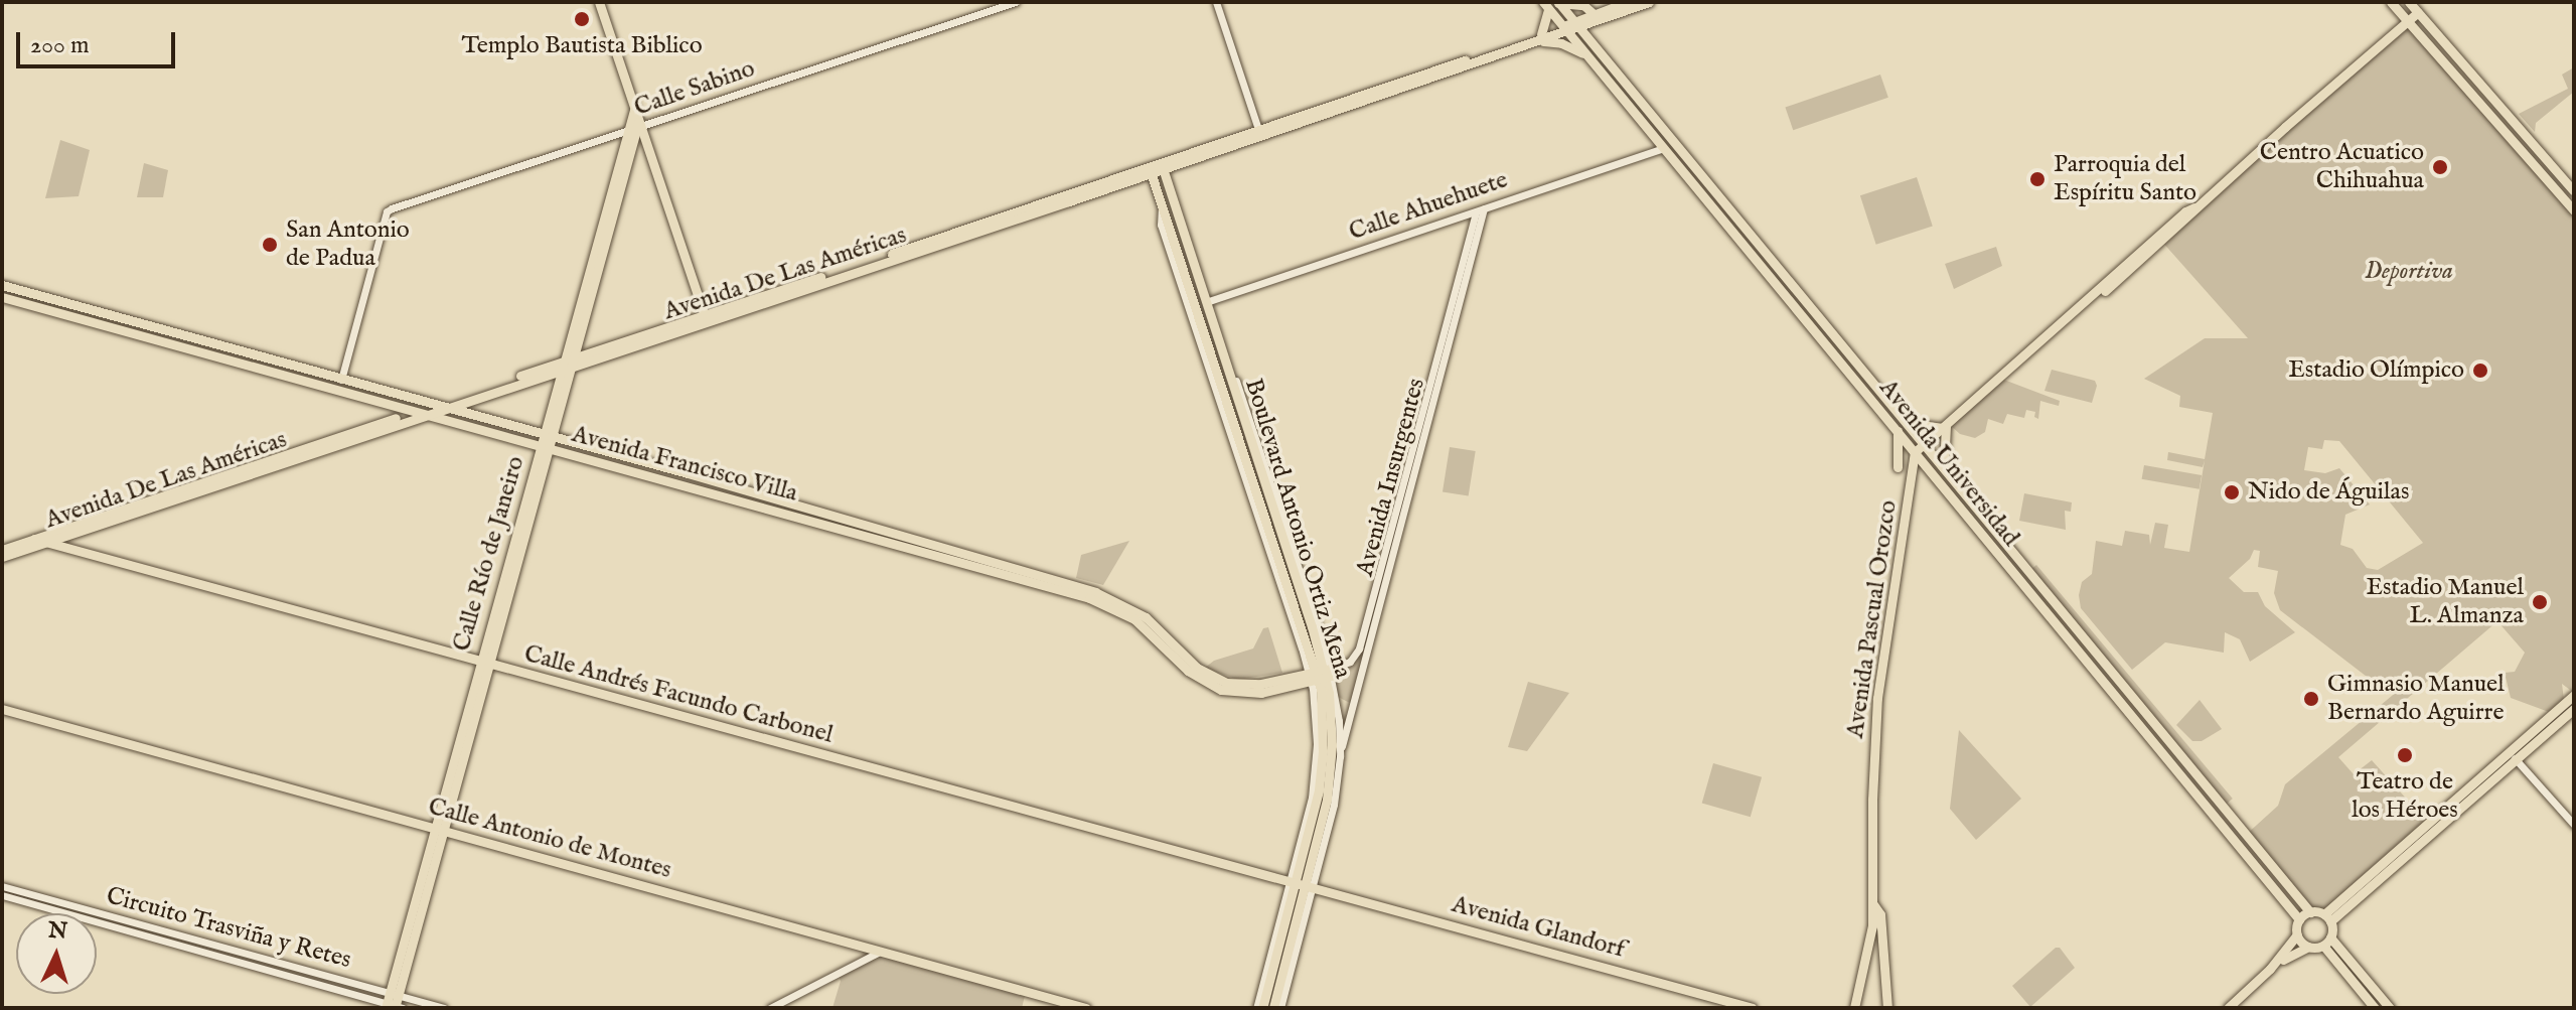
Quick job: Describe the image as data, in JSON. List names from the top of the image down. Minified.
{"streets":{"main road":["Avenida De Las Américas","Avenida Universidad","Avenida Francisco Villa","Boulevard Antonio Ortiz Mena","Calle Río de Janeiro","Avenida Pascual Orozco","Calle Andrés Facundo Carbonel","Calle Antonio de Montes","Avenida Glandorf"],"street":["Calle Sabino","Calle Ahuehuete","Avenida Insurgentes","Circuito Trasviña y Retes"]},"crossings":[["Calle Sabino","Avenida Francisco Villa"],["Calle Sabino","Calle Río de Janeiro"],["Calle Ahuehuete","Avenida Universidad"],["Calle Ahuehuete","Avenida Insurgentes"],["Calle Ahuehuete","Boulevard Antonio Ortiz Mena"],["Avenida De Las Américas","Avenida Universidad"],["Avenida De Las Américas","Avenida Francisco Villa"],["Avenida De Las Américas","Boulevard Antonio Ortiz Mena"],["Avenida De Las Américas","Calle Río de Janeiro"],["Avenida De Las Américas","Calle Andrés Facundo Carbonel"],["Avenida Universidad","Avenida Pascual Orozco"],["Avenida Francisco Villa","Avenida Insurgentes"],["Avenida Francisco Villa","Boulevard Antonio Ortiz Mena"],["Avenida Francisco Villa","Calle Río de Janeiro"],["Avenida Insurgentes","Boulevard Antonio Ortiz Mena"],["Boulevard Antonio Ortiz Mena","Calle Andrés Facundo Carbonel"],["Boulevard Antonio Ortiz Mena","Avenida Glandorf"],["Calle Río de Janeiro","Calle Andrés Facundo Carbonel"],["Calle Río de Janeiro","Calle Antonio de Montes"],["Calle Río de Janeiro","Circuito Trasviña y Retes"],["Calle Andrés Facundo Carbonel","Avenida Glandorf"]],"parks":["Deportiva"],"places":["Templo Bautista Biblico","Centro Acuatico Chihuahua","Parroquia del Espíritu Santo","San Antonio de Padua","Estadio Olímpico","Nido de Águilas","Estadio Manuel L. Almanza","Gimnasio Manuel Bernardo Aguirre","Teatro de los Héroes"],"scale_bar":"200 m","north":"top"}
